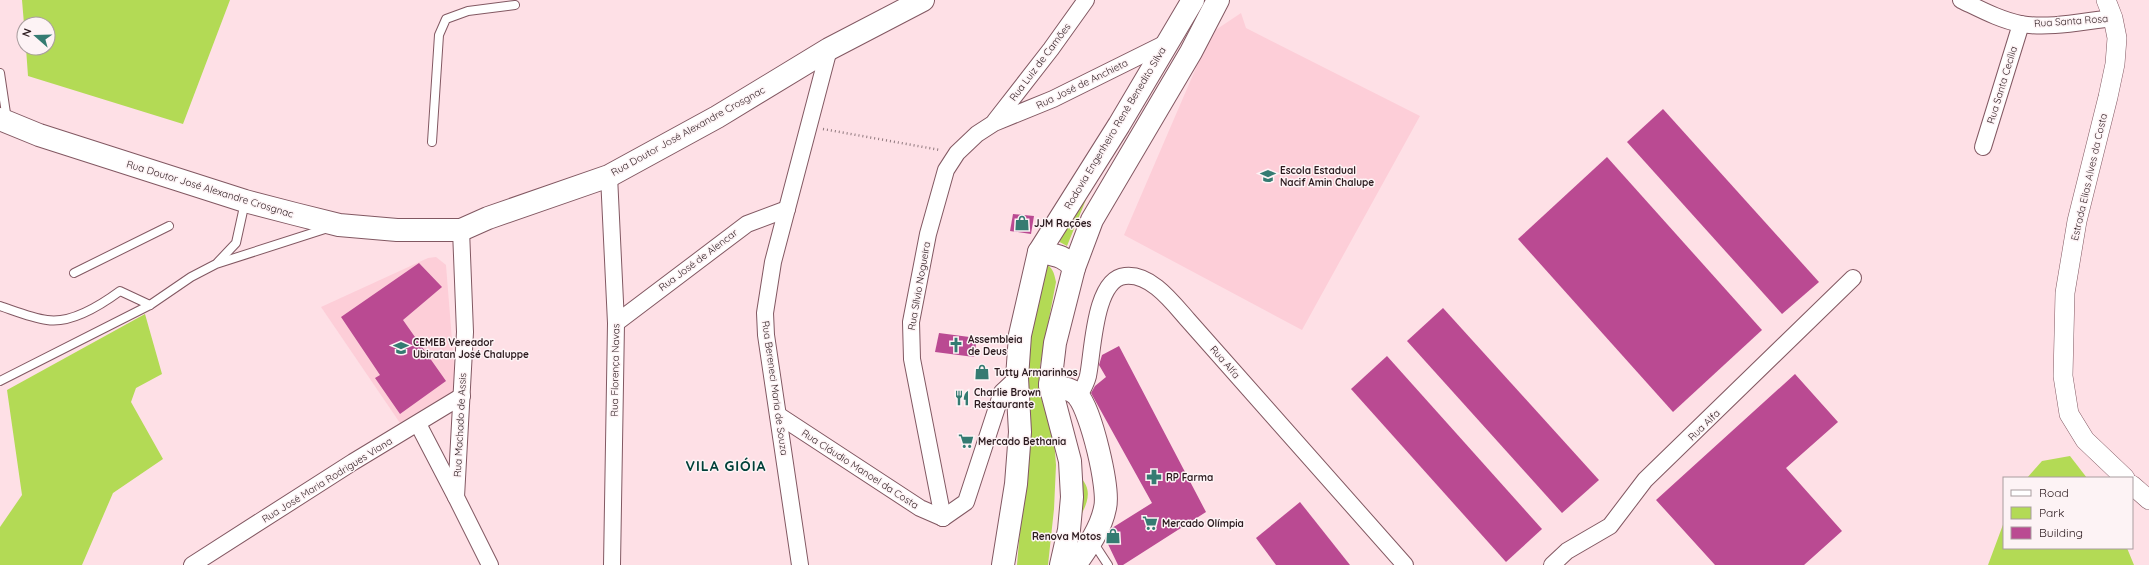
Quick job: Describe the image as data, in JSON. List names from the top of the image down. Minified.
{"streets":{"main road":["Rodovia Engenheiro Renê Benedito Silva","Rua Doutor José Alexandre Crosgnac"],"street":["Rua Santa Rosa","Rua Luiz de Camões","Rua José de Anchieta","Rua Santa Cecília","Estrada Elias Alves da Costa","Rua José de Alencar","Rua Sílvio Nogueira","Rua Alfa","Rua Florença Navas","Rua Bereneci Maria de Souza","Rua Machado de Assis","Rua Cláudio Manoel da Costa","Rua José Maria Rodrigues Viana"]},"crossings":[["Rua Santa Rosa","Rua Santa Cecília"],["Rua Santa Rosa","Estrada Elias Alves da Costa"],["Rua Luiz de Camões","Rua José de Anchieta"],["Rua Luiz de Camões","Rua Sílvio Nogueira"],["Rua José de Anchieta","Rodovia Engenheiro Renê Benedito Silva"],["Rua José de Anchieta","Rua Sílvio Nogueira"],["Rua Doutor José Alexandre Crosgnac","Rua Florença Navas"],["Rua Doutor José Alexandre Crosgnac","Rua Bereneci Maria de Souza"],["Rua Doutor José Alexandre Crosgnac","Rua Machado de Assis"],["Rua José de Alencar","Rua Florença Navas"],["Rua José de Alencar","Rua Bereneci Maria de Souza"],["Rua Sílvio Nogueira","Rua Cláudio Manoel da Costa"],["Rua Bereneci Maria de Souza","Rua Cláudio Manoel da Costa"],["Rua Machado de Assis","Rua José Maria Rodrigues Viana"]],"districts":["VILA GIÓIA"],"places":{"school or university":["Escola Estadual Nacif Amin Chalupe","CEMEB Vereador Ubiratan José Chaluppe"],"shop":["JJM Rações","Tutty Armarinhos","Renova Motos"],"church":["Assembleia de Deus"],"restaurant":["Charlie Brown Restaurante"],"supermarket":["Mercado Bethania","Mercado Olímpia"],"pharmacy":["RP Farma"]},"legend":["Road","Park","Building"],"north":"left"}
